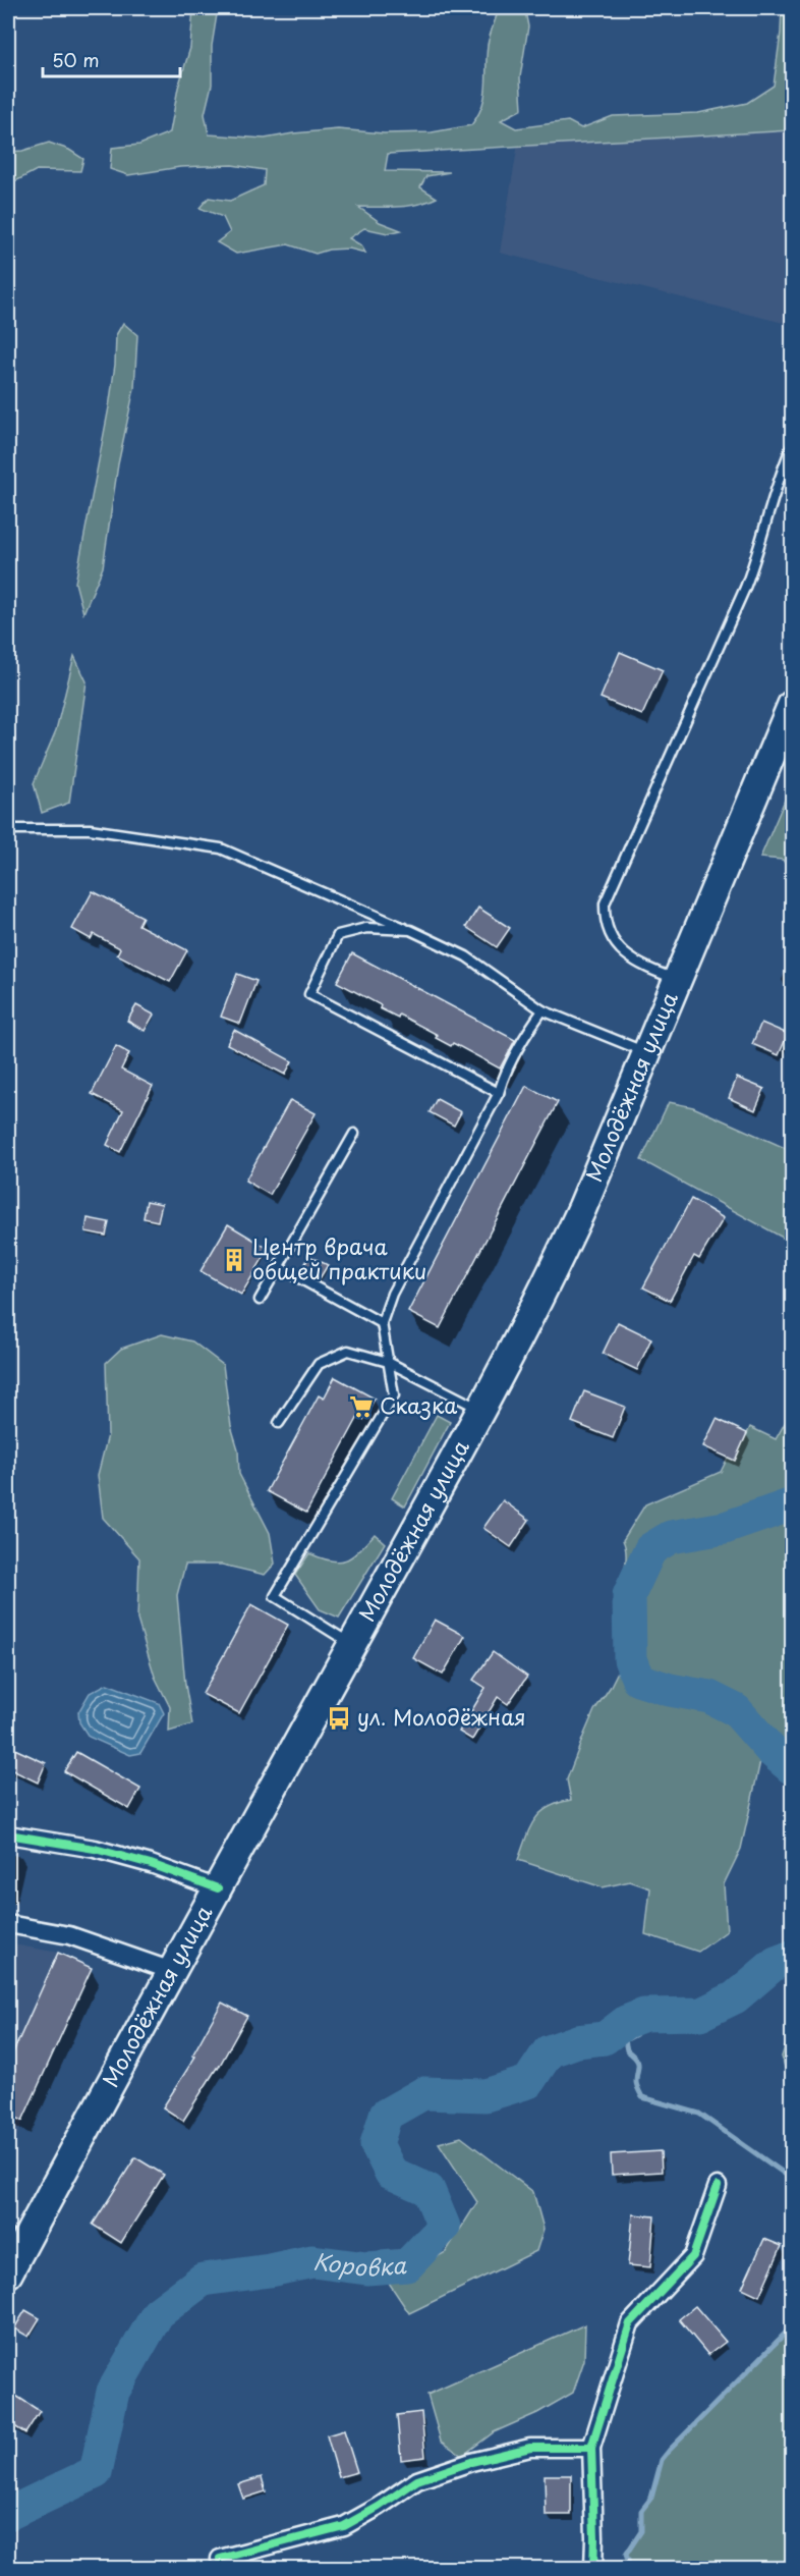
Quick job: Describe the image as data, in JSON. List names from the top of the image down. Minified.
{"streets":{"main road":["Молодёжная улица"]},"water":["Коровка"],"places":{"building":["Центр врача общей практики"],"supermarket":["Сказка"],"bus stop":["ул. Молодёжная"]},"scale_bar":"50 m"}
